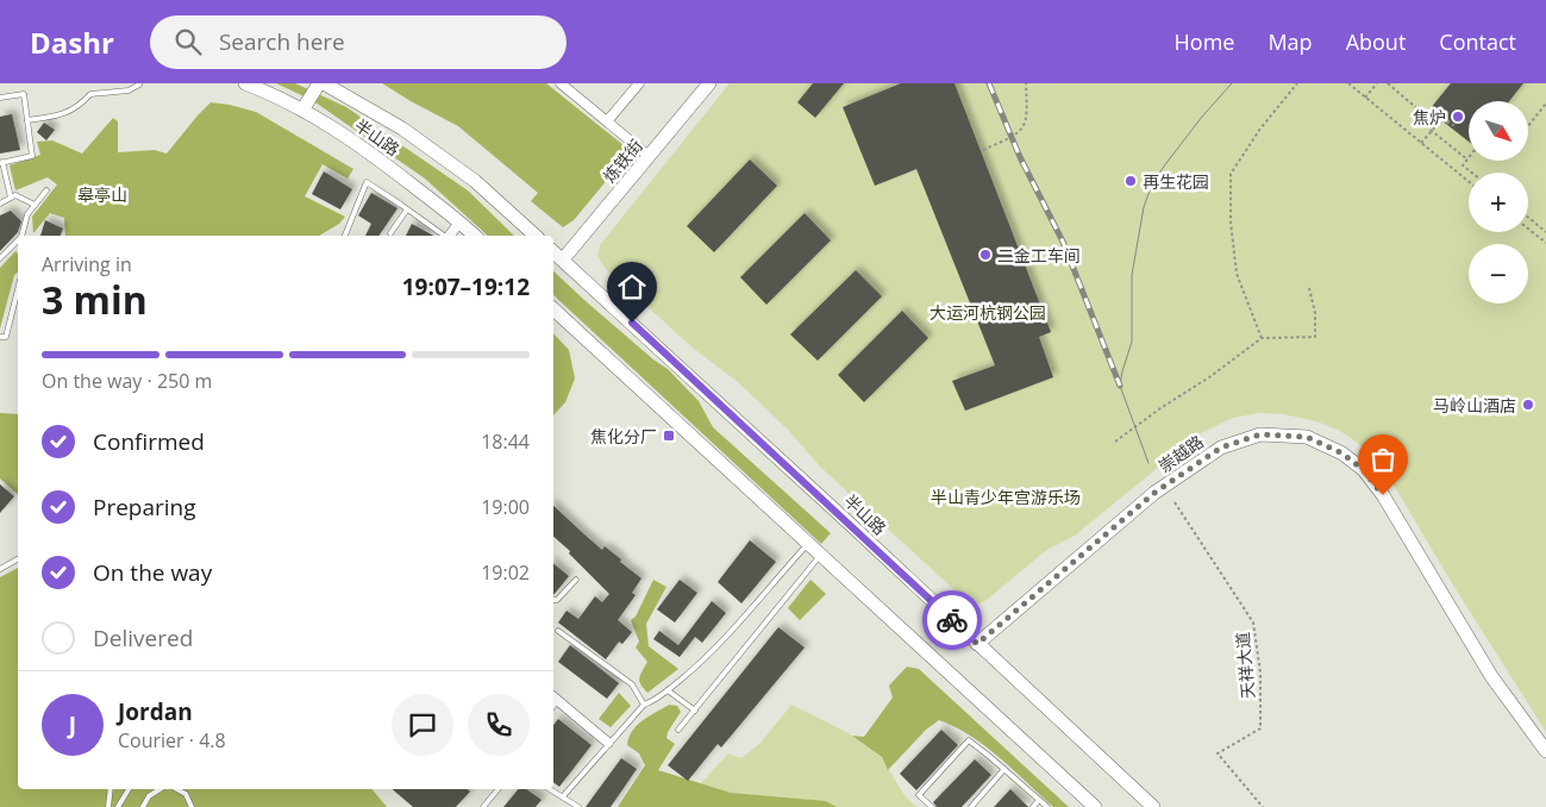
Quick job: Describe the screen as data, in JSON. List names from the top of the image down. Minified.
{"streets":{"main road":["半山路","炼铁街","崇越路"],"path":["天祥大道"]},"crossings":[["半山路","炼铁街"],["半山路","崇越路"]],"parks":["皋亭山","大运河杭钢公园","半山青少年宫游乐场"],"places":{"other":["焦炉","再生花园","二金工车间","马岭山酒店"],"transit":["焦化分厂"]},"north":"bottom right","page":{"header":"Dashr","search":"Search here","nav":["Home","Map","About","Contact"],"map_buttons":["+","−"],"heading":["3 min","Arriving in","19:07–19:12"],"panel":["Jordan","Courier · 4.8"],"bar":"On the way · 250 m","list":[["Confirmed","18:44"],["Preparing","19:00"],["On the way","19:02"],"Delivered"],"round":"J"}}
